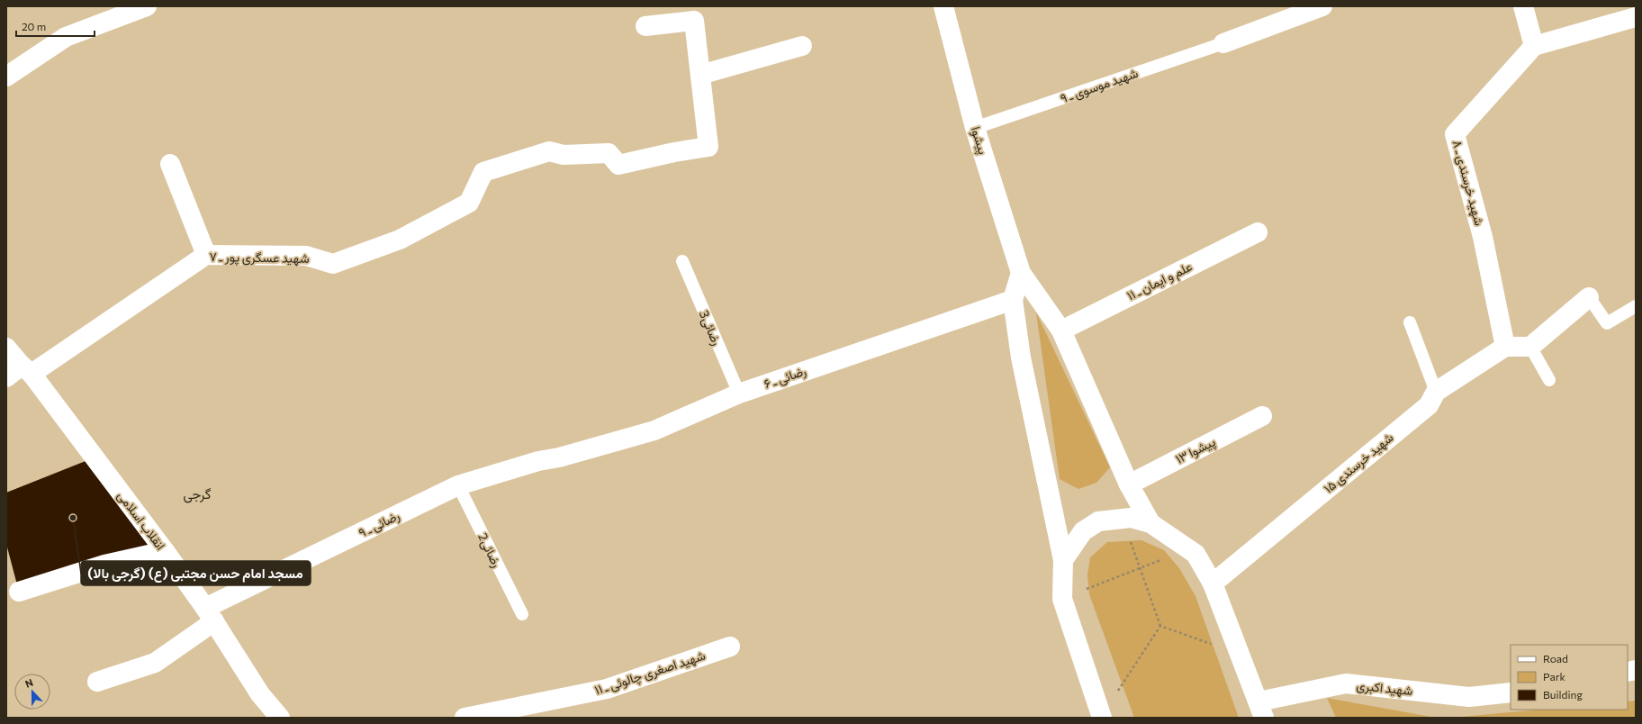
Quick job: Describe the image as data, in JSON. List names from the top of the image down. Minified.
{"streets":{"street":["پیشوا","شهید خرسندی ـ ۸","شهید عسگری پور ـ ۷","علم و ایمان ـ ۱۱","رضائی ـ ۶","پیشوا ۱۳","شهید خرسندی ۱۵","انقلاب اسلامی","رضائی ـ ۹","شهید اصغری چالوئی ـ ۱۱","شهید اکبری"],"lane":["شهید موسوی ـ ۹","رضائی3","رضائی2"]},"crossings":[["شهید موسوی ـ ۹","پیشوا"],["پیشوا","علم و ایمان ـ ۱۱"],["پیشوا","پیشوا ۱۳"],["شهید خرسندی ـ ۸","شهید خرسندی ۱۵"],["شهید عسگری پور ـ ۷","انقلاب اسلامی"],["رضائی3","رضائی ـ ۶"],["رضائی ـ ۶","رضائی ـ ۹"],["انقلاب اسلامی","رضائی ـ ۹"],["رضائی ـ ۹","رضائی2"]],"districts":["گرجی"],"places":["مسجد امام حسن مجتبی (ع) (گرجی بالا)"],"legend":["Road","Park","Building"],"scale_bar":"20 m","north":"top"}
